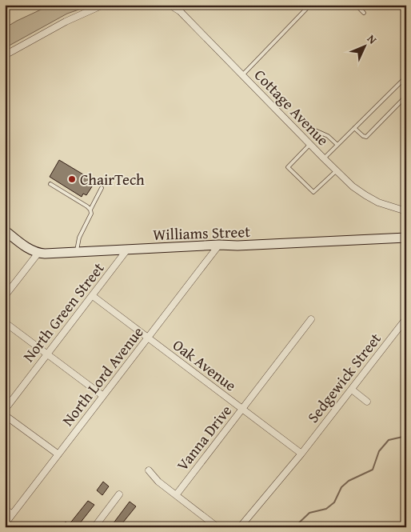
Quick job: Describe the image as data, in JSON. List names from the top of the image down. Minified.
{"streets":{"street":["Cottage Avenue","Williams Street","North Green Street","Oak Avenue","North Lord Avenue","Sedgewick Street","Vanna Drive"]},"crossings":[["Williams Street","North Green Street"],["Williams Street","North Lord Avenue"],["North Green Street","Oak Avenue"],["Oak Avenue","North Lord Avenue"],["Oak Avenue","Sedgewick Street"],["Oak Avenue","Vanna Drive"]],"places":["ChairTech"],"north":"top right"}
